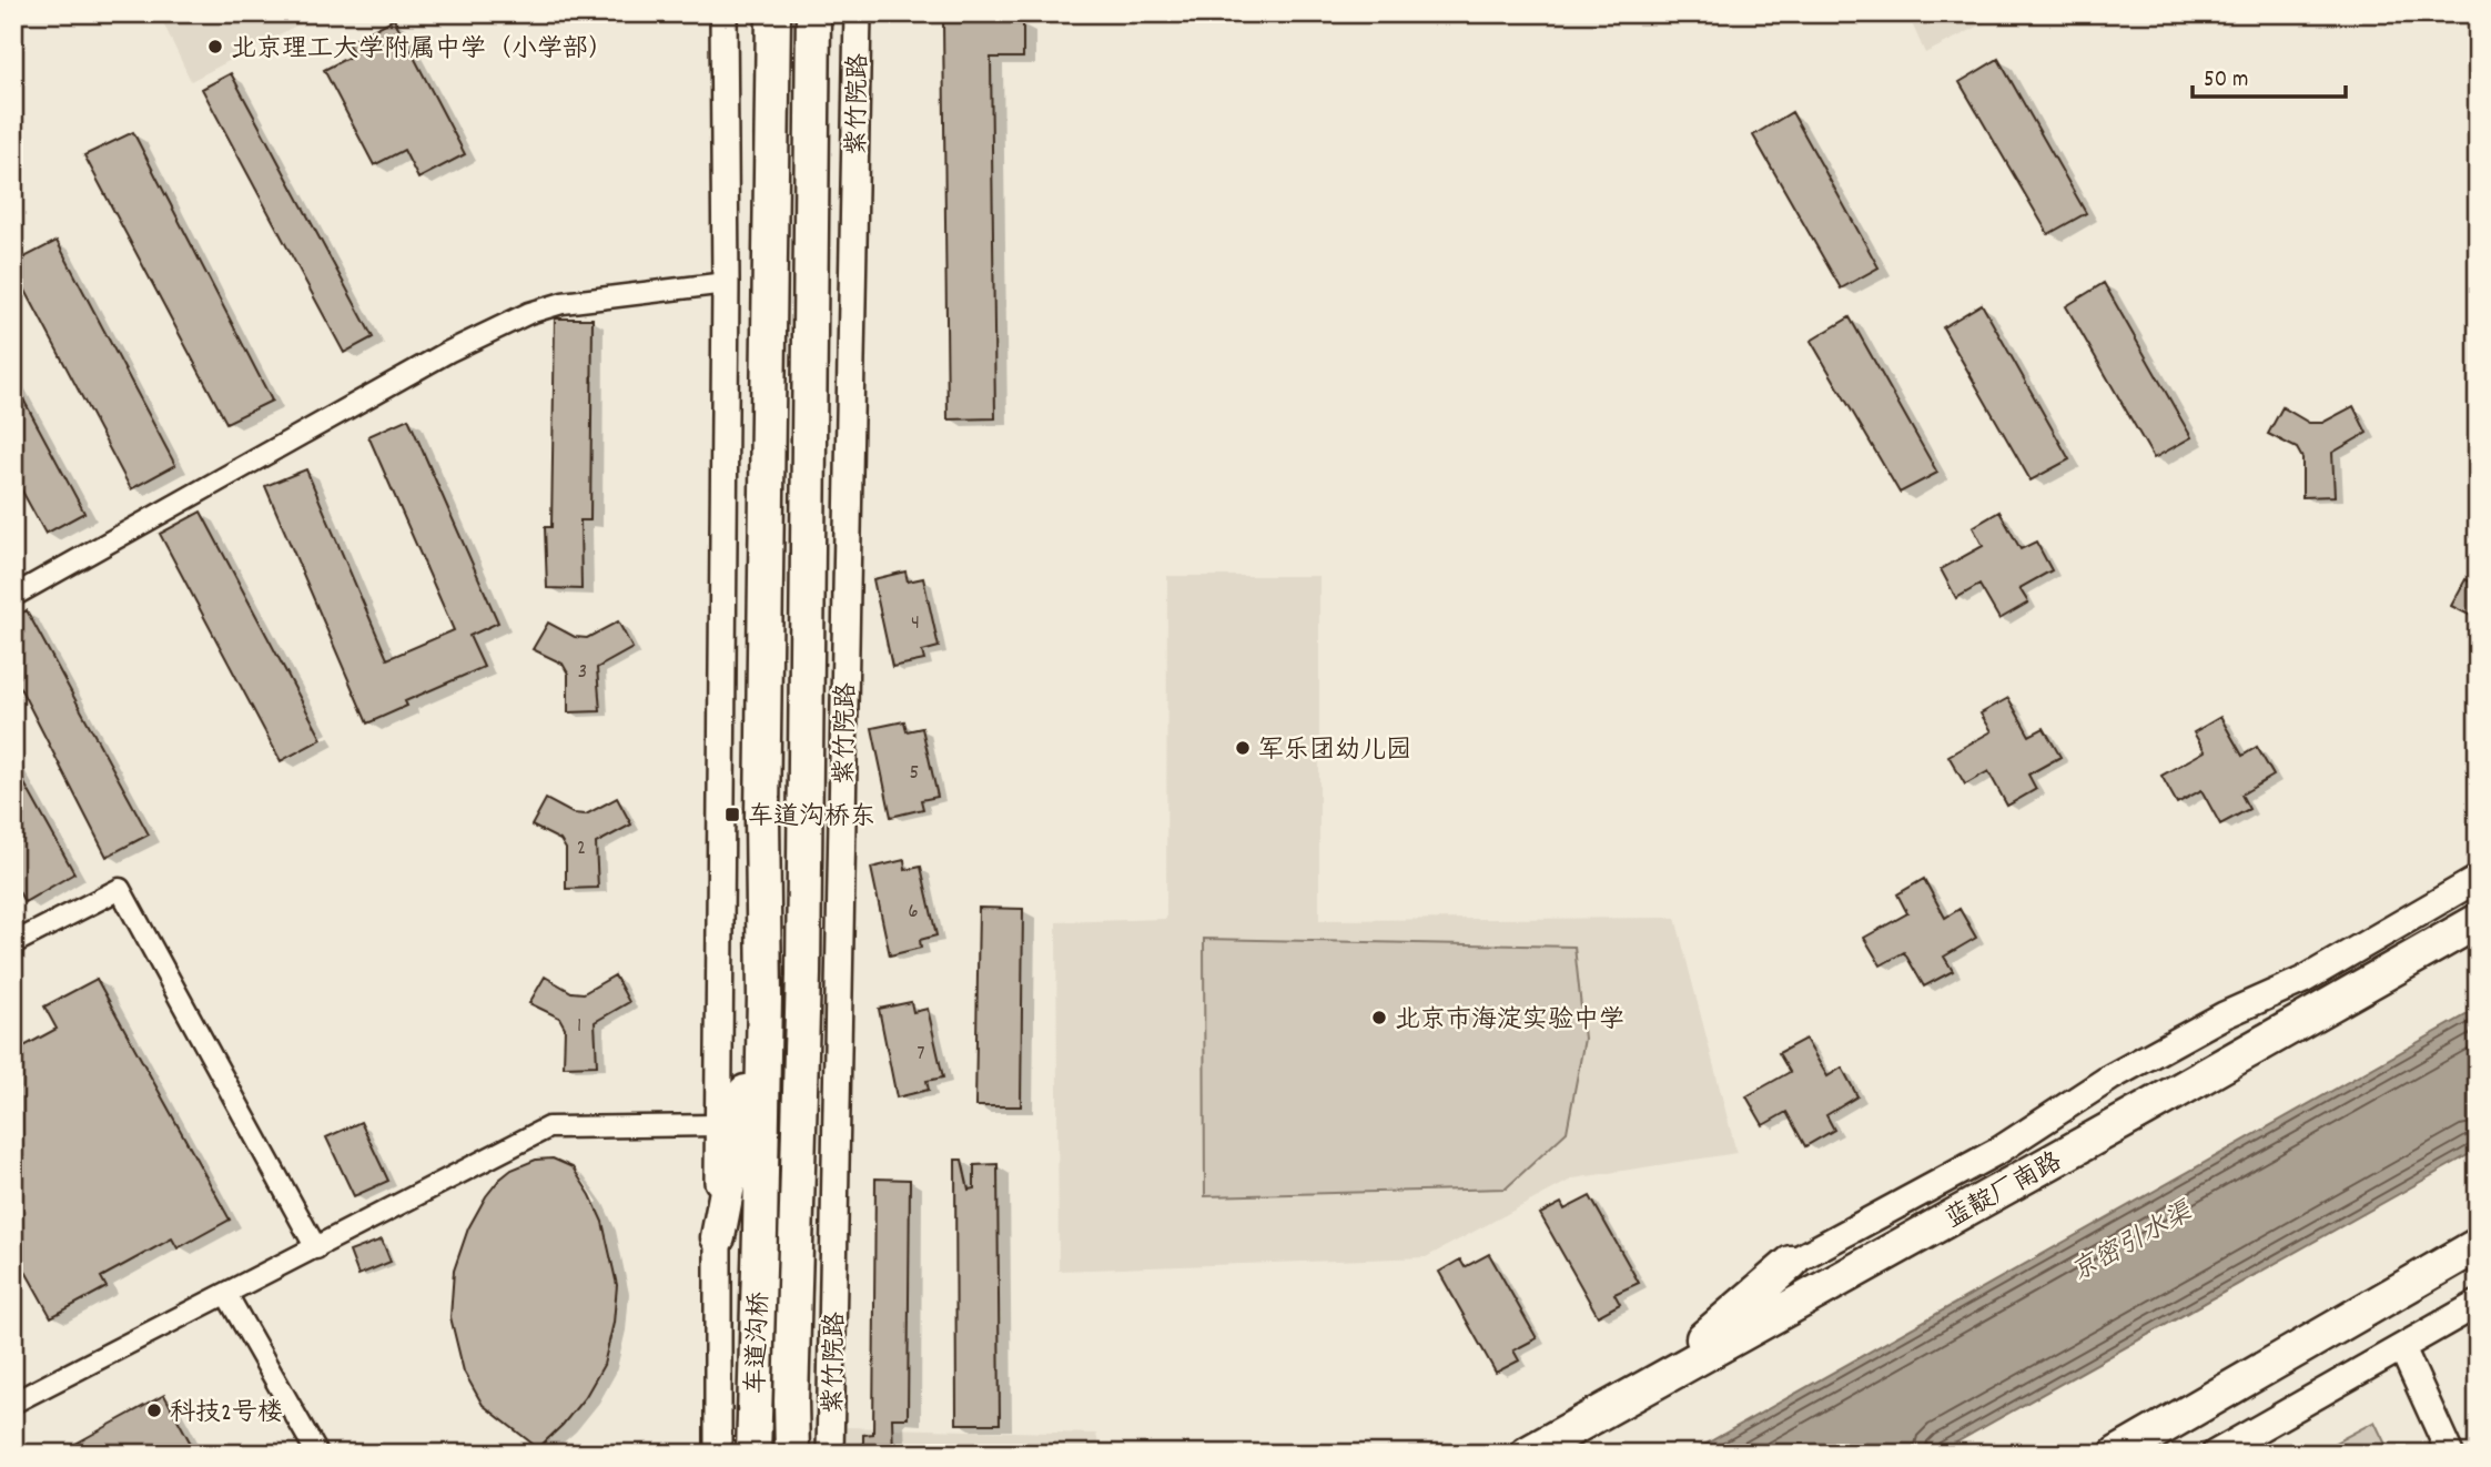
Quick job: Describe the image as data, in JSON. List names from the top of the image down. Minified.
{"streets":{"highway":["紫竹院路","蓝靛厂南路","车道沟桥"]},"crossings":[["紫竹院路","车道沟桥"]],"water":["京密引水渠"],"places":{"other":["北京理工大学附属中学（小学部）","军乐团幼儿园","北京市海淀实验中学","科技2号楼"],"transit":["车道沟桥东"]},"house_numbers":["4","3","5","2","6","1","7"],"scale_bar":"50 m"}
